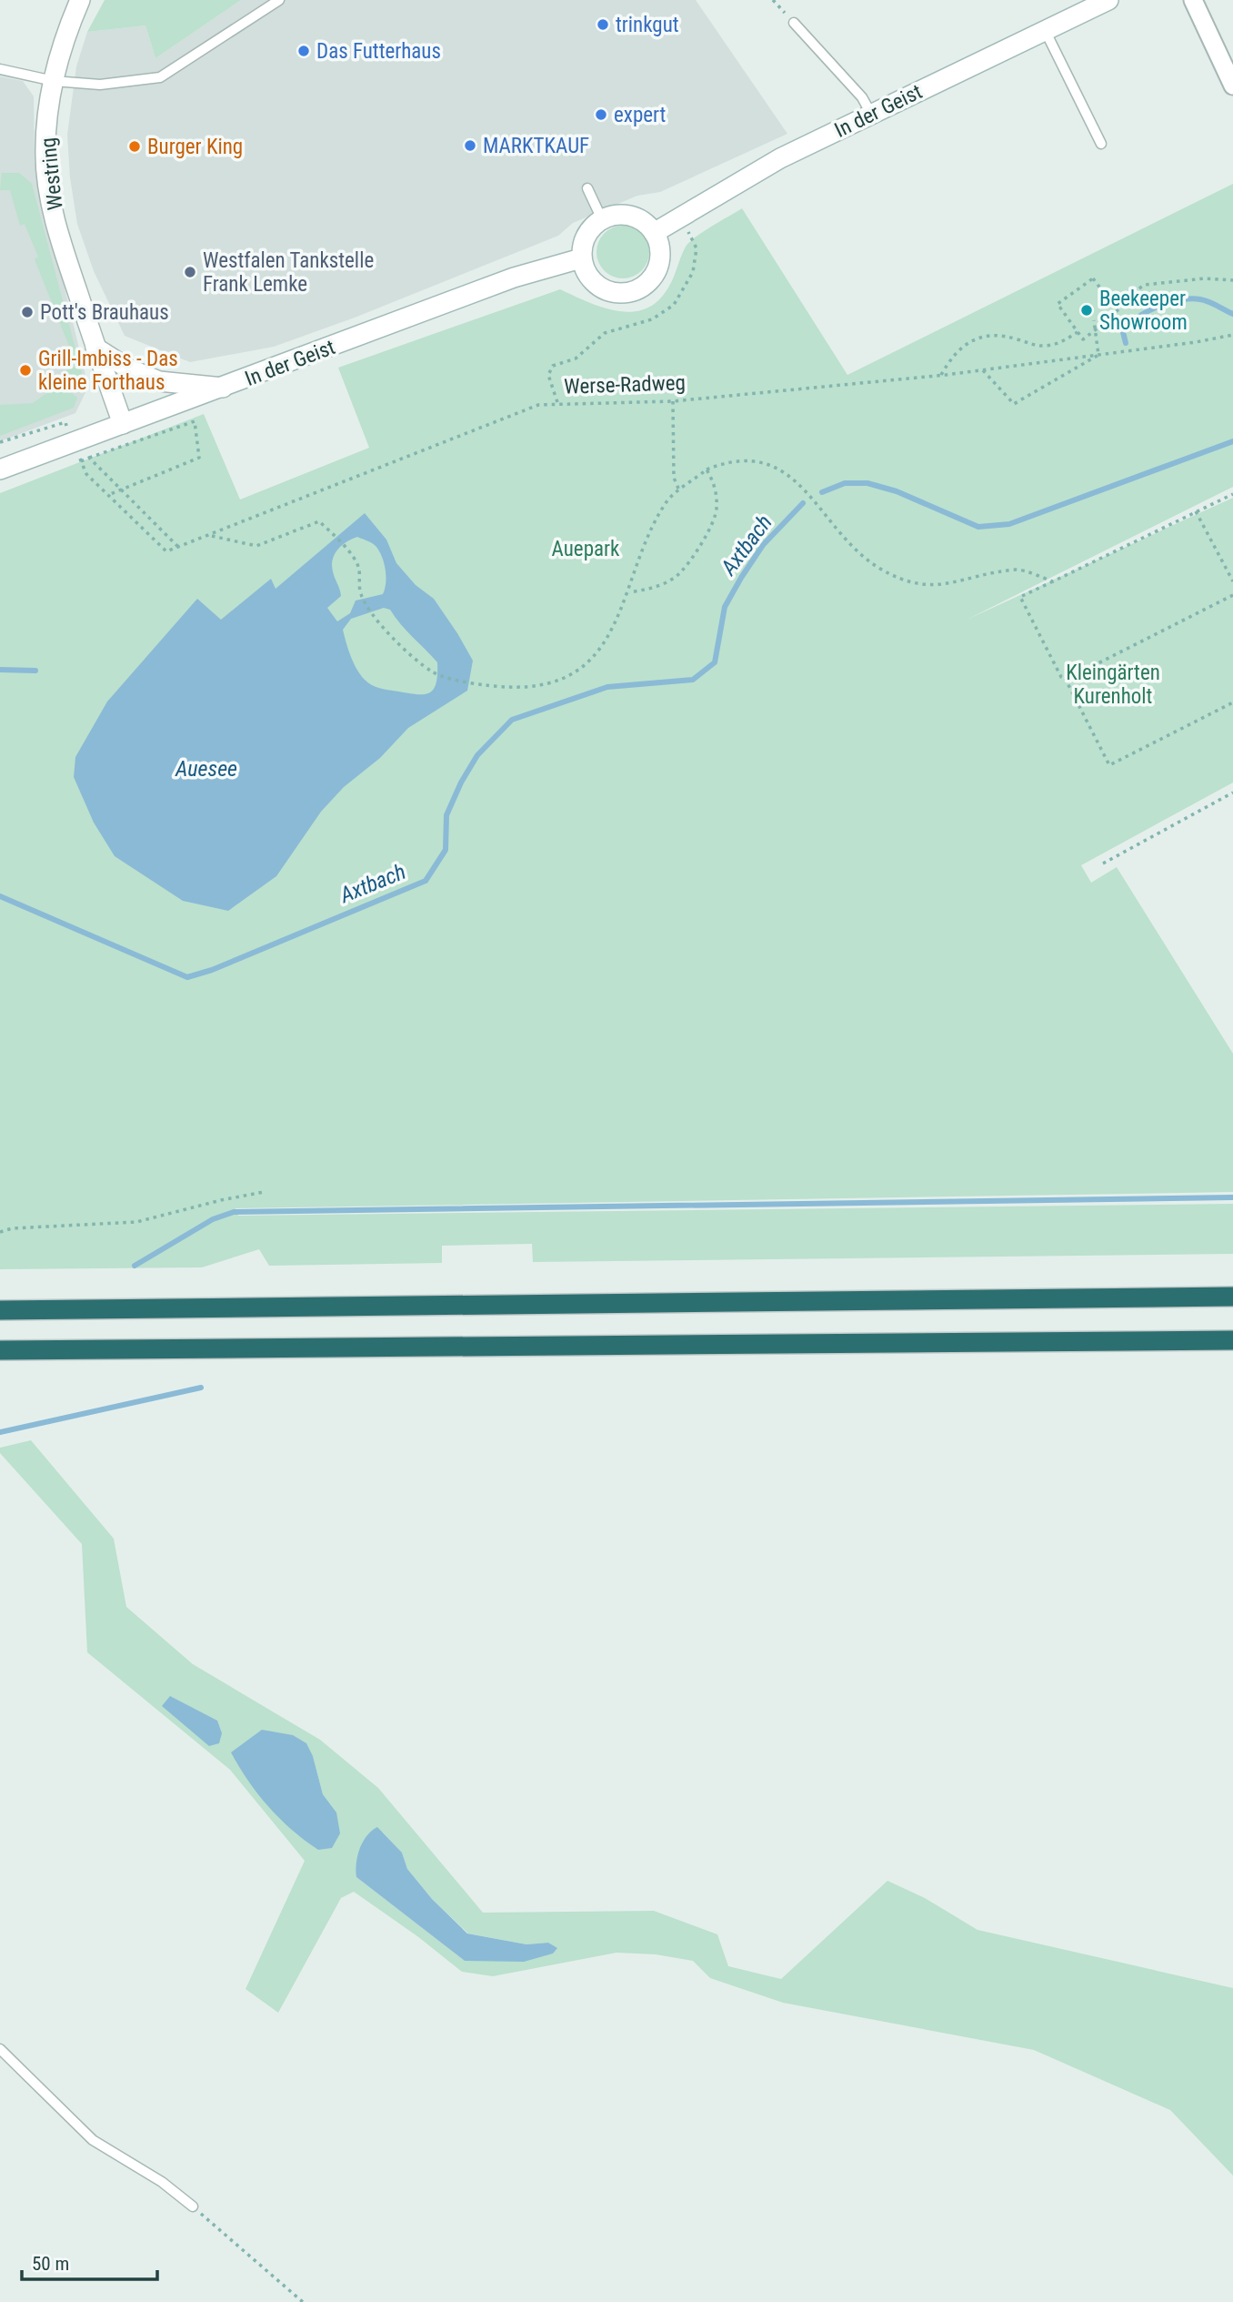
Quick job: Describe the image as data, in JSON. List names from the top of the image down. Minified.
{"streets":{"main road":["In der Geist","Westring"],"path":["Werse-Radweg"]},"crossings":[["In der Geist","Westring"]],"water":["Axtbach","Auesee"],"parks":["Auepark","Kleingärten Kurenholt"],"places":["trinkgut","Das Futterhaus","expert","MARKTKAUF","Burger King","Westfalen Tankstelle Frank Lemke","Beekeeper Showroom","Pott's Brauhaus","Grill-Imbiss - Das kleine Forthaus"],"scale_bar":"50 m"}
